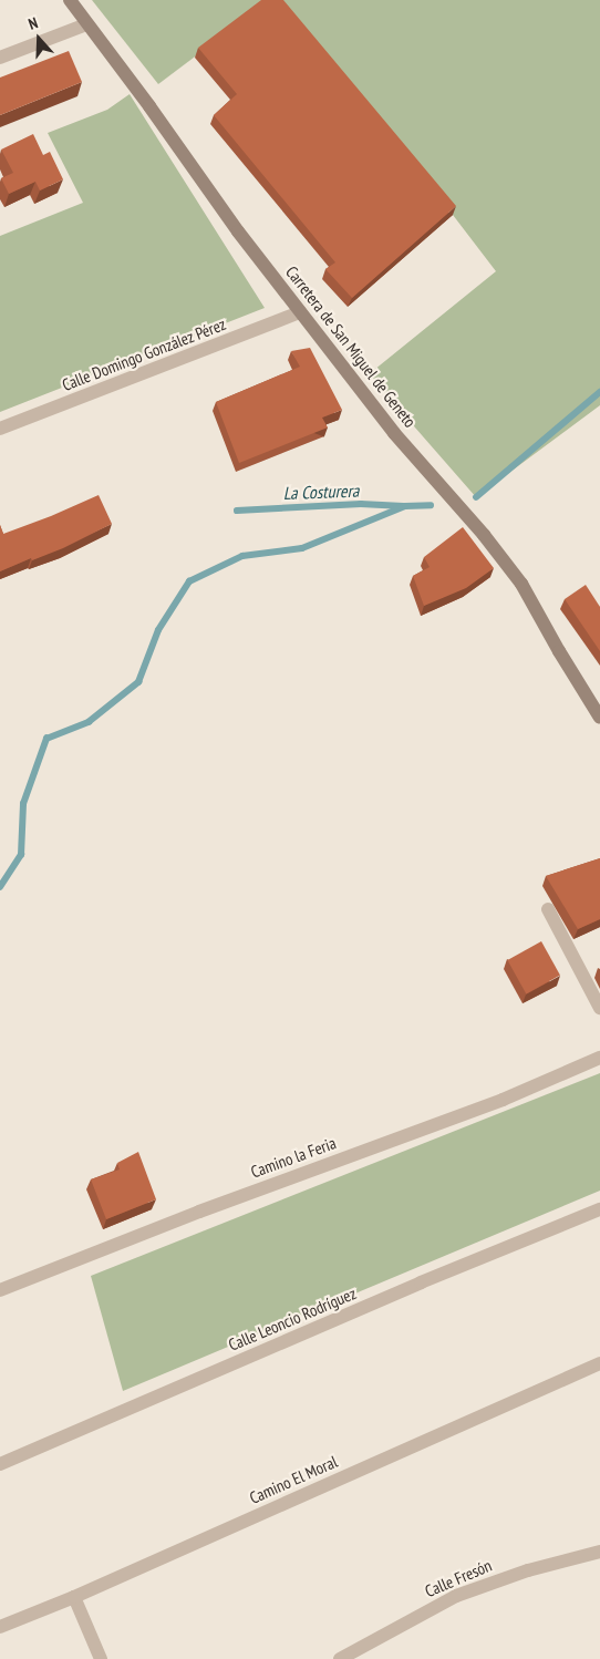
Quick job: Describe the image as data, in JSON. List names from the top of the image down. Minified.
{"streets":{"main road":["Carretera de San Miguel de Geneto"],"street":["Calle Domingo González Pérez","Camino la Feria","Calle Leoncio Rodríguez","Camino El Moral","Calle Fresón"]},"crossings":[["Carretera de San Miguel de Geneto","Calle Domingo González Pérez"]],"water":["La Costurera"],"north":"top"}
